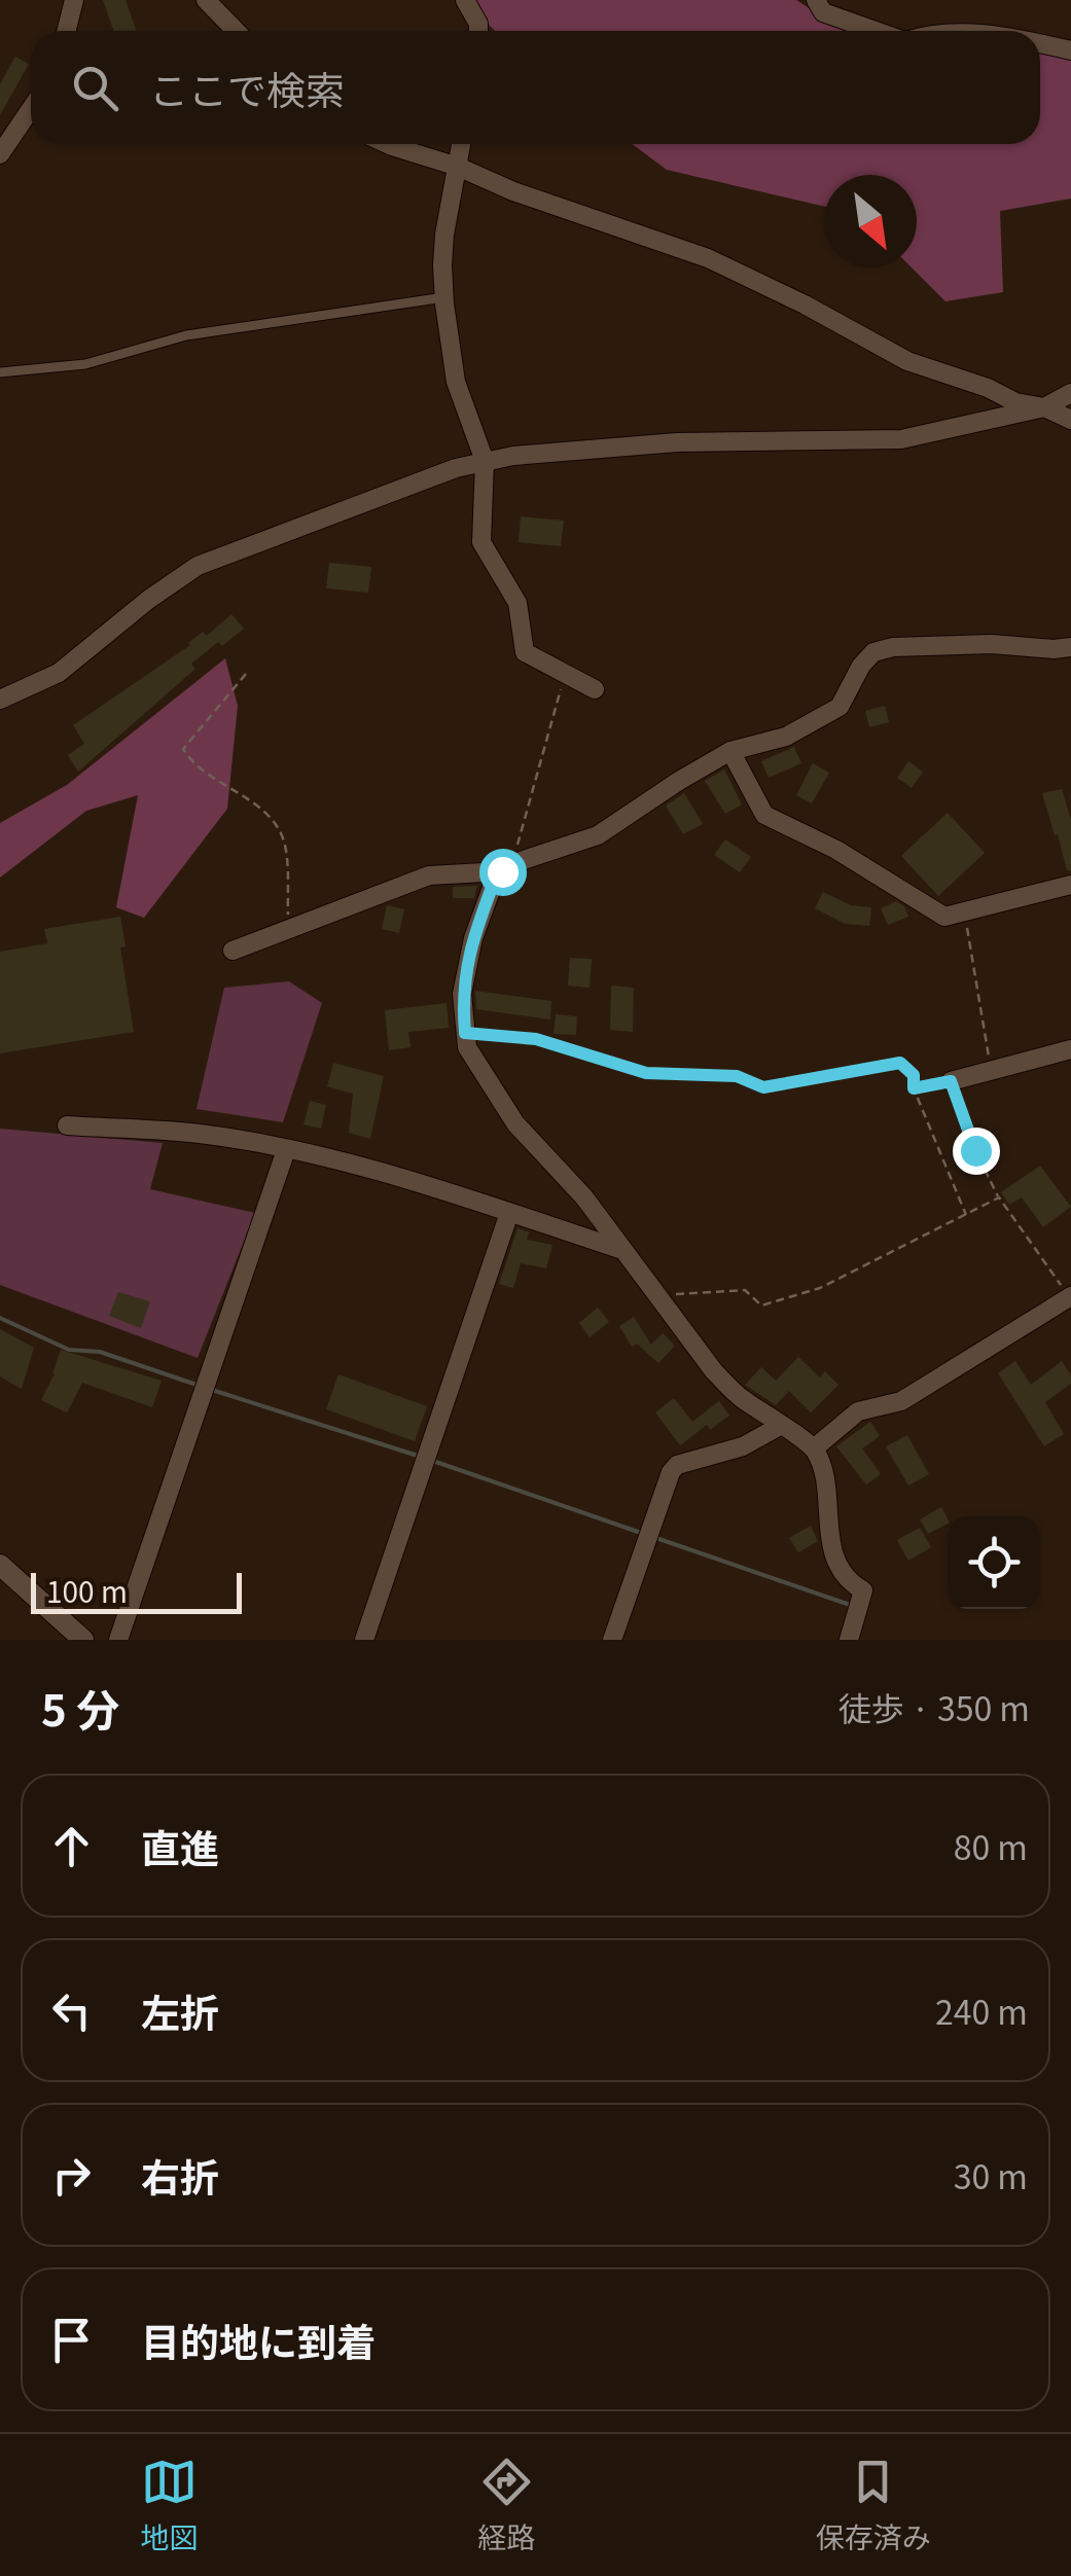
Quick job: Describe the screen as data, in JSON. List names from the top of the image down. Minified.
{"scale_bar":"100 m","north":"bottom right","page":{"search":"ここで検索","scale":"100 m","heading":["5 分","徒歩 · 350 m"],"list":[["直進","80 m"],["左折","240 m"],["右折","30 m"],"目的地に到着"],"nav":["地図","経路","保存済み"]}}
